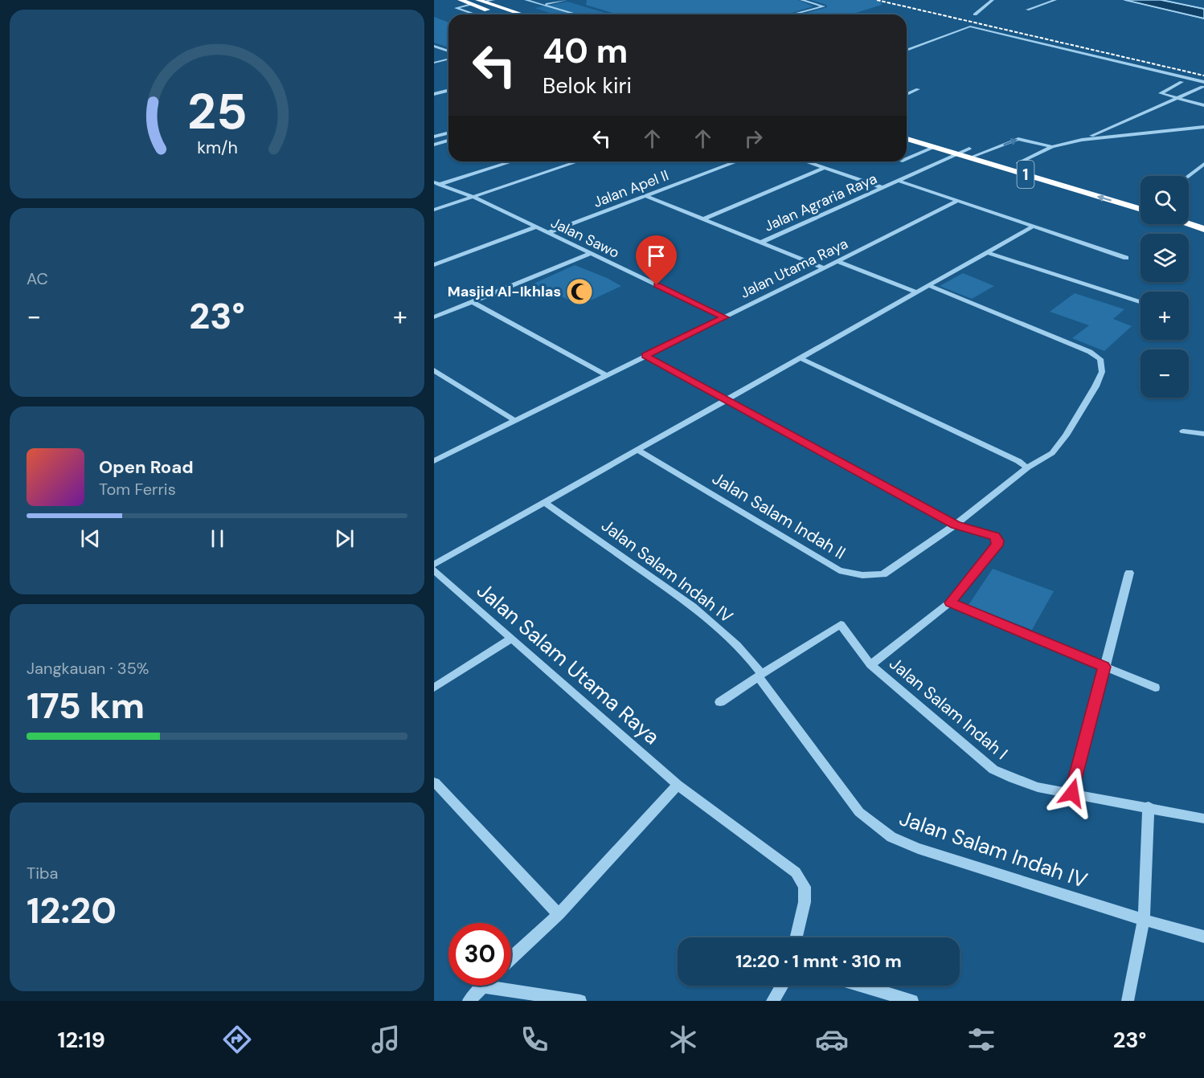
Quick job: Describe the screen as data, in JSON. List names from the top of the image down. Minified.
{"streets":{"highway":["1"],"street":["Jalan Apel II","Jalan Agraria Raya","Jalan Sawo","Jalan Utama Raya","Jalan Salam Indah II","Jalan Salam Indah IV","Jalan Salam Utama Raya","Jalan Salam Indah I"]},"crossings":[["1","Jalan Agraria Raya"],["Jalan Apel II","Jalan Sawo"],["Jalan Sawo","Jalan Utama Raya"],["Jalan Utama Raya","Jalan Salam Indah I"],["Jalan Salam Indah II","Jalan Salam Indah I"]],"places":{"mosque":["Masjid Al-Ikhlas"]},"page":{"turn":["40 m","Belok kiri"],"map_buttons":["+","−"],"tile":["AC",["Jangkauan · 35%","175 km"],["Tiba","12:20"]],"heat":["−","23°","+"],"song":["Open Road","Tom Ferris"],"limit":"30","trip":"12:20 · 1 mnt · 310 m","tabs":["12:19","23°"],"gauge":["25","km/h"]}}
